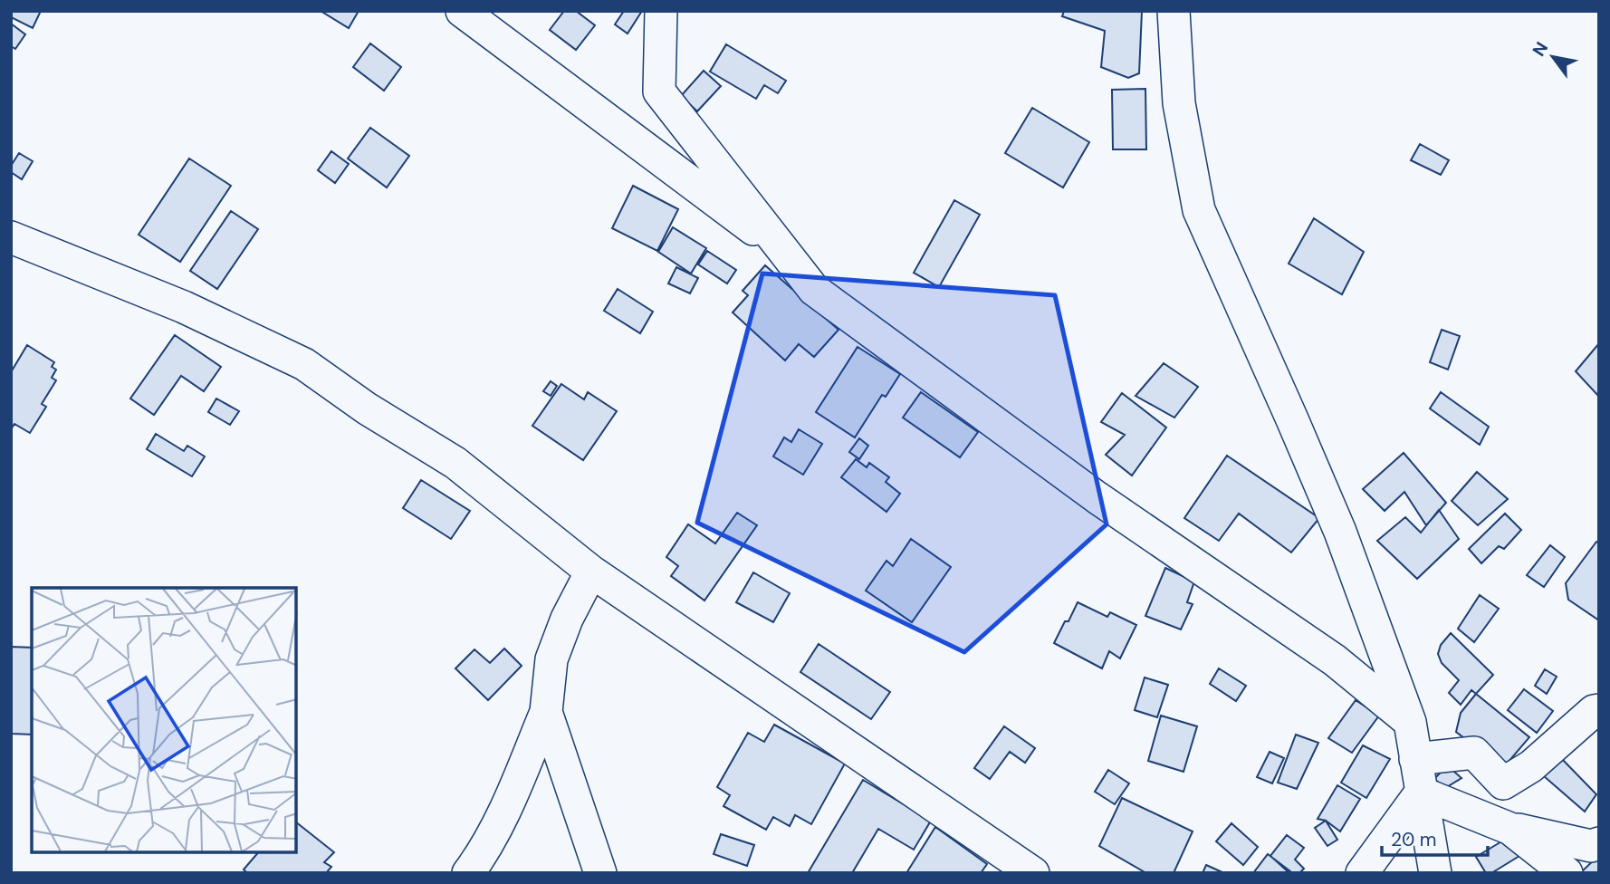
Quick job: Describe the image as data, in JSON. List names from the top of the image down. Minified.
{"scale_bar":"20 m","north":"top left"}
